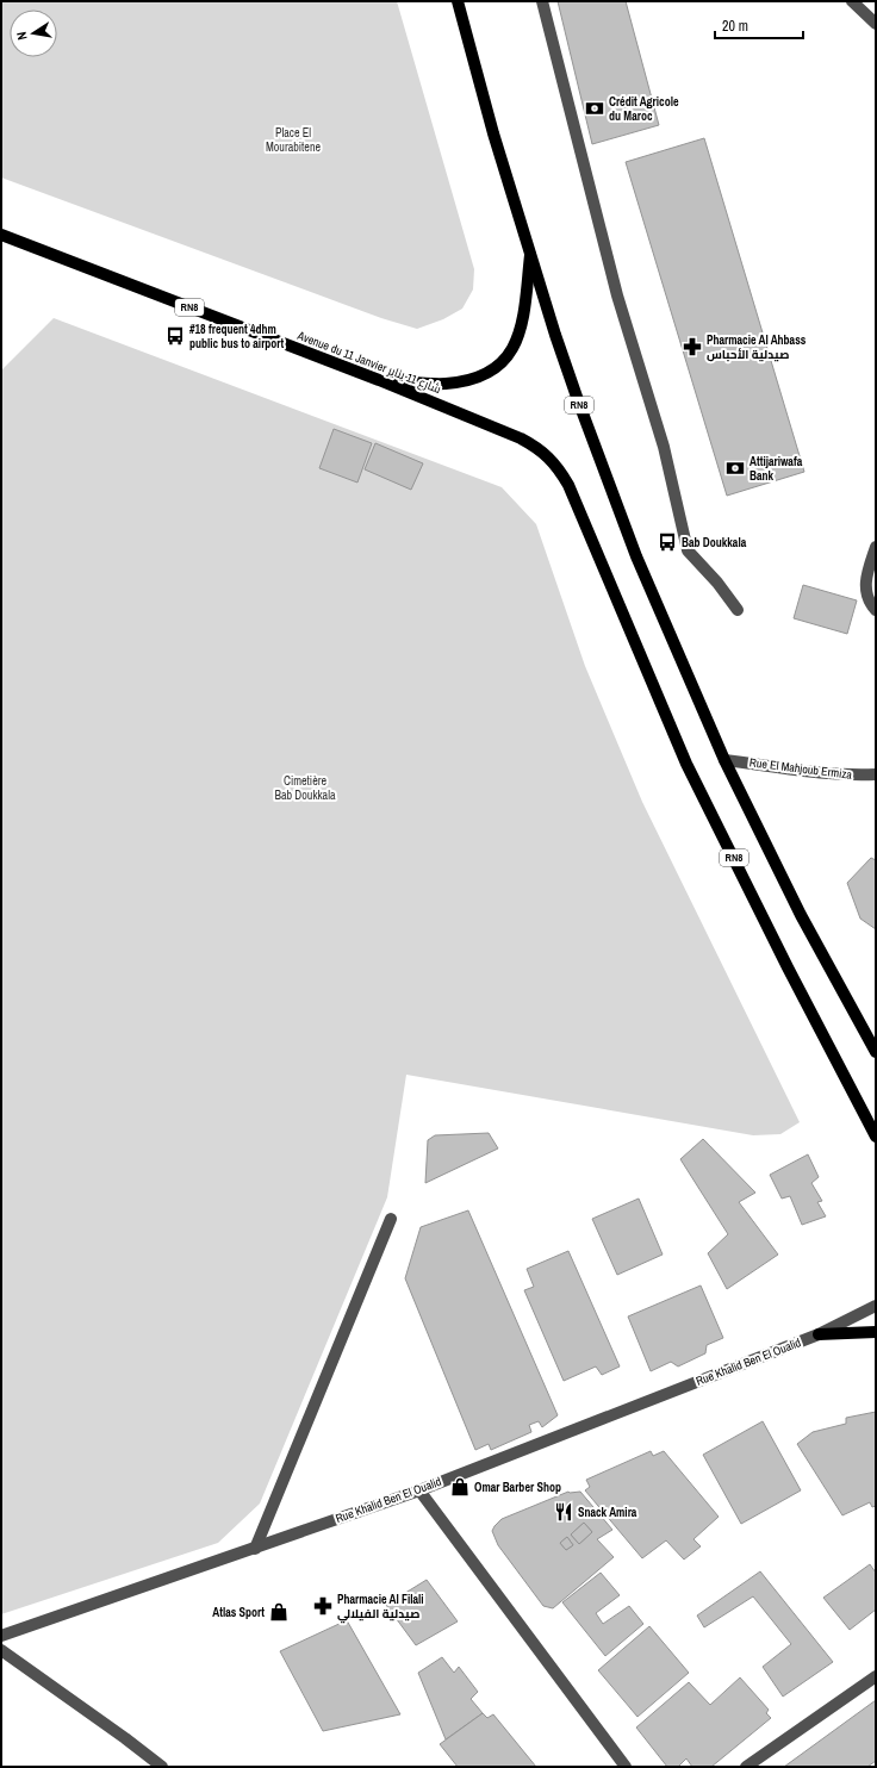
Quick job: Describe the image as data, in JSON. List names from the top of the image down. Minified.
{"streets":{"main road":["RN8","Avenue du 11 Janvier شارع 11 يناير"],"street":["Rue El Mahjoub Ermiza","Rue Khalid Ben El Oualid"]},"crossings":[["RN8","Rue El Mahjoub Ermiza"]],"parks":["Place El Mourabitene","Cimetière Bab Doukkala"],"places":{"bank":["Crédit Agricole du Maroc","Attijariwafa Bank"],"bus stop":["#18 frequent 4dhm public bus to airport","Bab Doukkala"],"pharmacy":["Pharmacie Al Ahbass صيدلية الأحباس","Pharmacie Al Filali صيدلية الفيلالي"],"shop":["Omar Barber Shop","Atlas Sport"],"restaurant":["Snack Amira"]},"scale_bar":"20 m","north":"left"}
